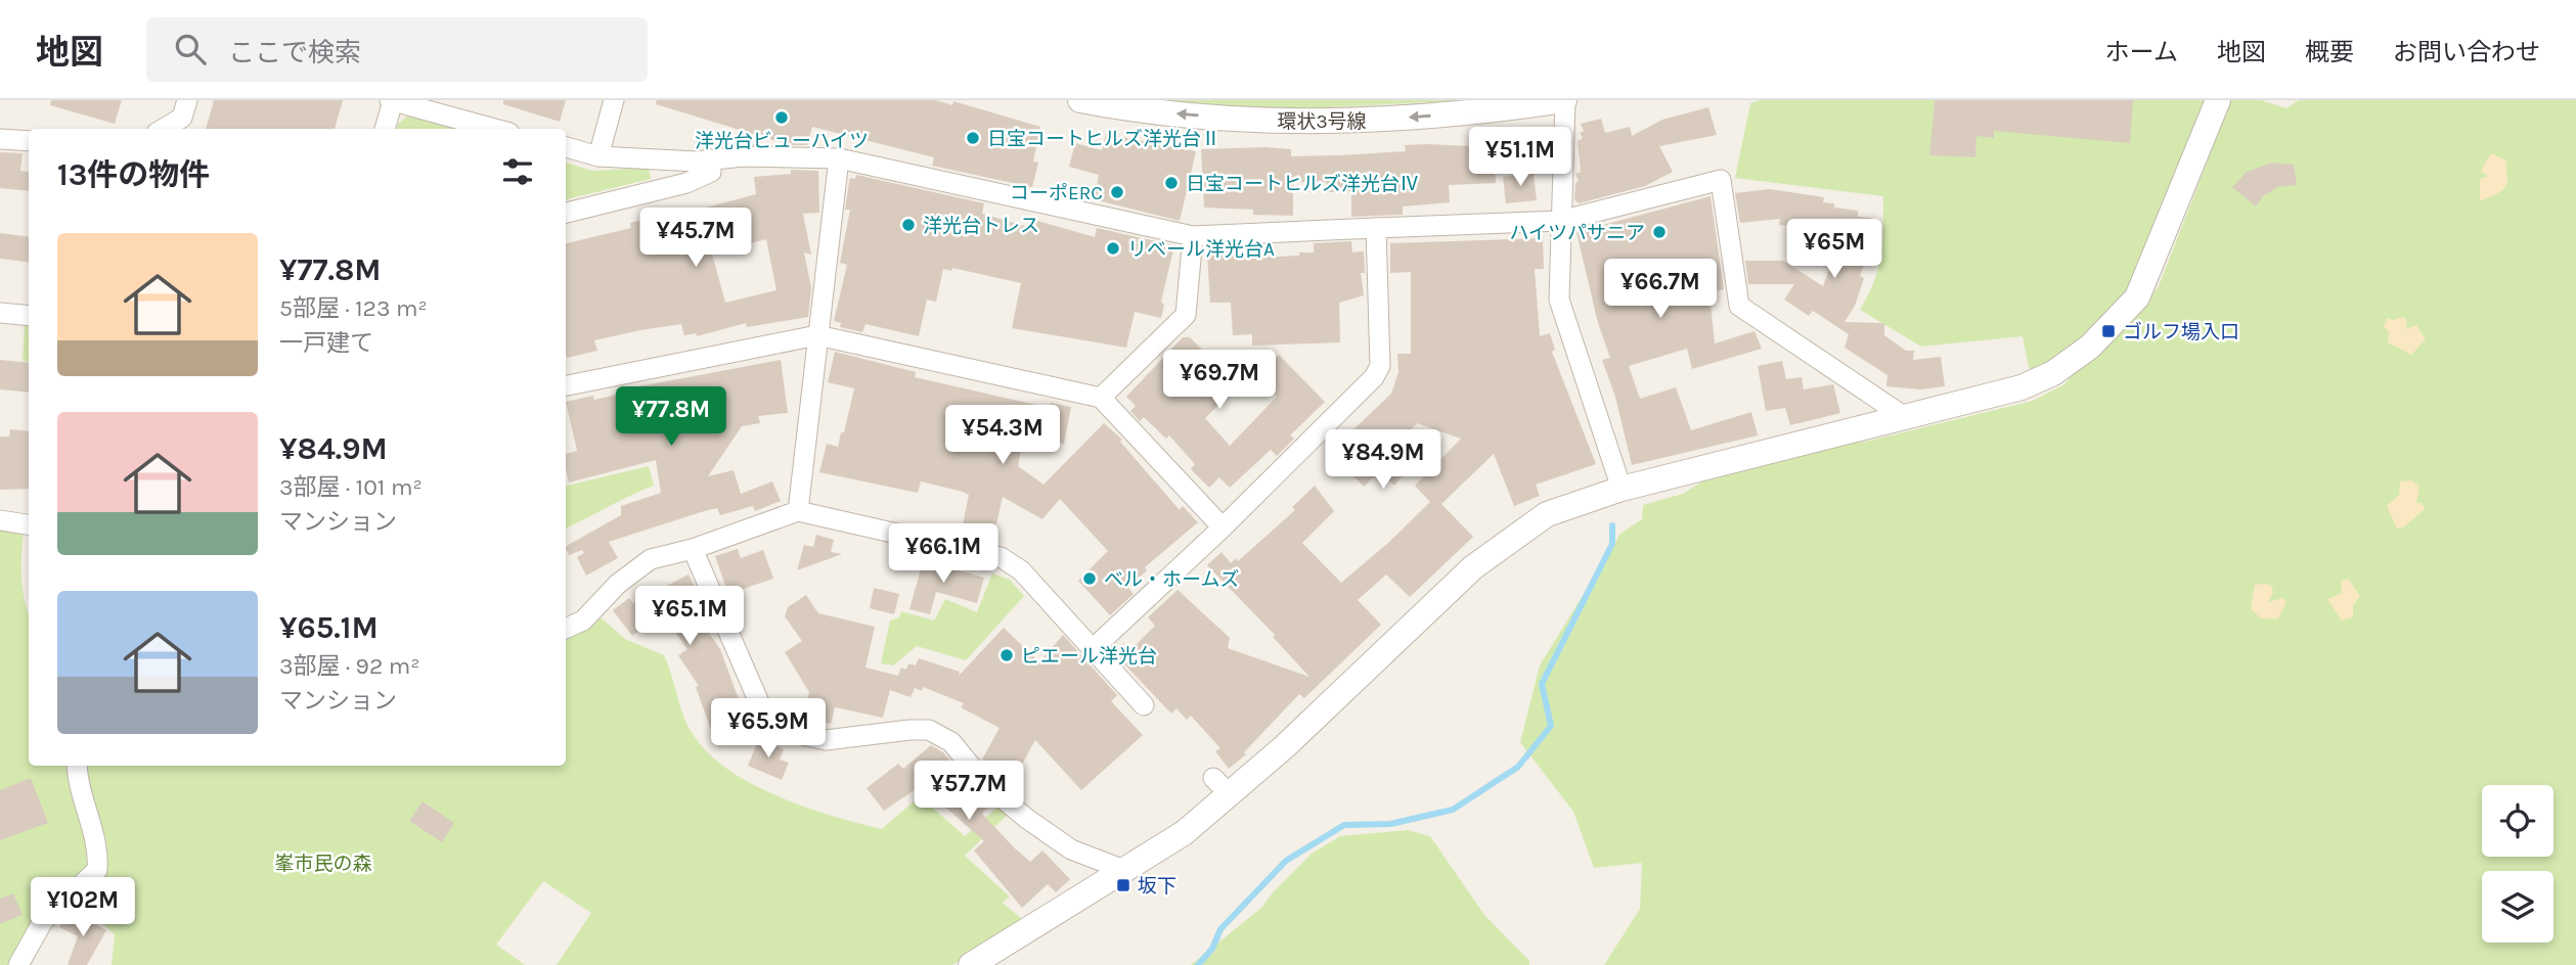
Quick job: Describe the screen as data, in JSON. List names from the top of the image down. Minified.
{"streets":{"street":["環状3号線"]},"parks":["峯市民の森"],"places":{"other":["洋光台ビューハイツ","日宝コートヒルズ洋光台Ⅱ","日宝コートヒルズ洋光台Ⅳ","コーポERC","洋光台トレス","ハイツパサニア","リベール洋光台A","ベル・ホームズ","ピエール洋光台"],"transit":["ゴルフ場入口","坂下"]},"page":{"header":"地図","search":"ここで検索","nav":["ホーム","地図","概要","お問い合わせ"],"price":["¥51.1M","¥45.7M","¥65M","¥66.7M","¥69.7M","¥77.8M","¥54.3M","¥84.9M","¥66.1M","¥65.1M","¥65.9M","¥57.7M","¥102M"],"heading":"13件の物件","list":[{"name":"¥77.8M","note":"5部屋 · 123 m² · 一戸建て"},{"name":"¥84.9M","note":"3部屋 · 101 m² · マンション"},{"name":"¥65.1M","note":"3部屋 · 92 m² · マンション"}]}}
